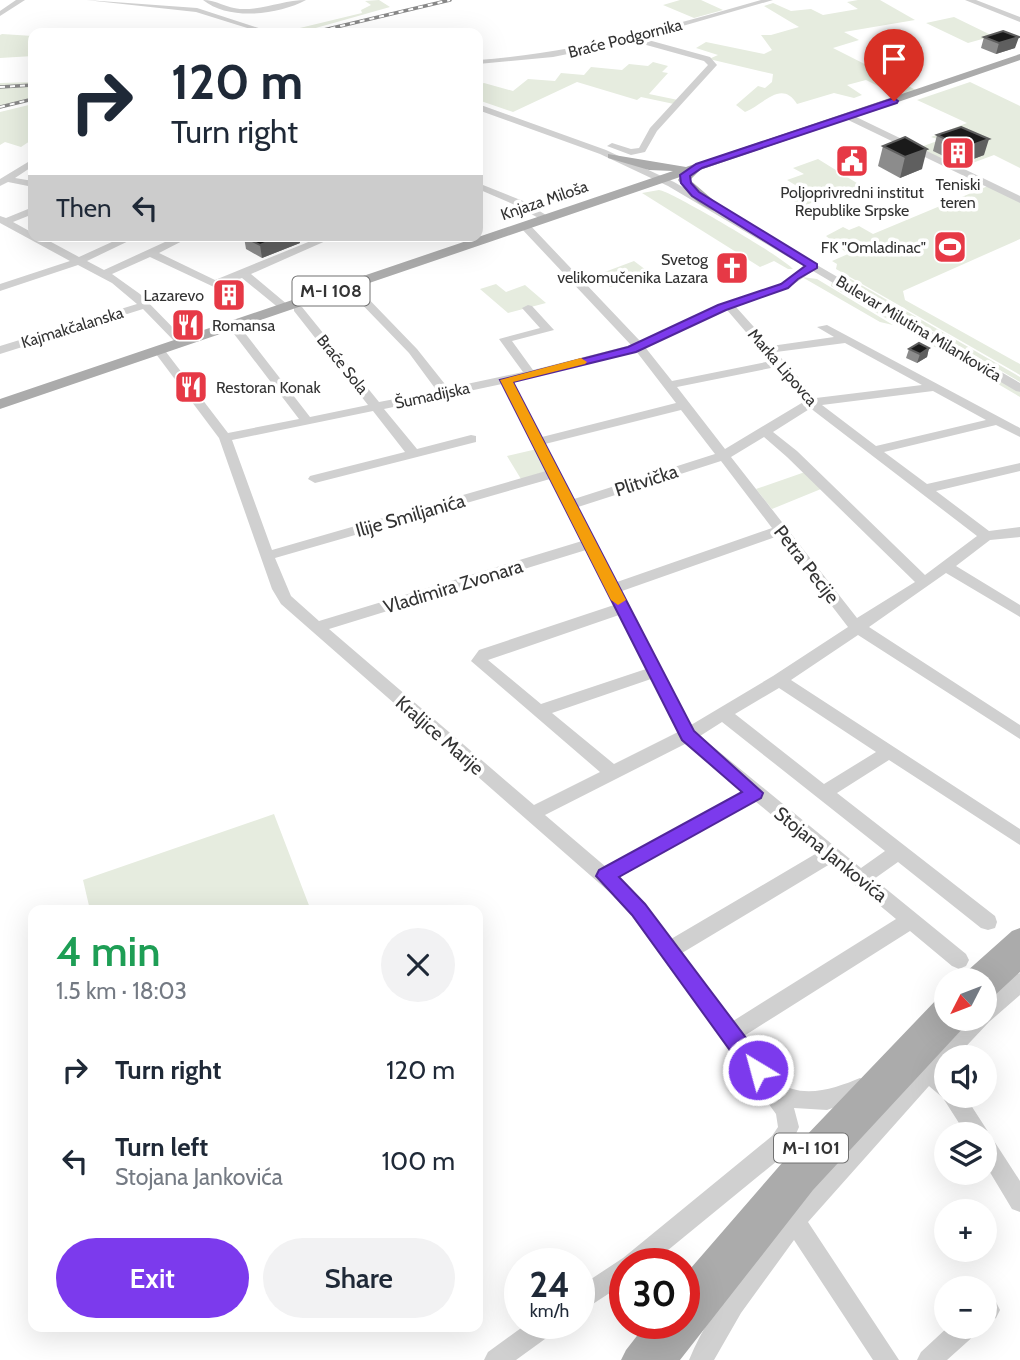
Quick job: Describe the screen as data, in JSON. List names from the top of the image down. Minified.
{"streets":{"main road":["Knjaza Miloša","M-I 108","M-I 101"],"street":["Braće Podgornika","Kajmakčalanska","Bulevar Milutina Milankovića","Braće Sola","Marka Lipovca","Šumadijska","Plitvička","Ilije Smiljanića","Petra Pecije","Vladimira Zvonara","Kraljice Marije","Stojana Jankovića"]},"crossings":[["Knjaza Miloša","Bulevar Milutina Milankovića"],["Knjaza Miloša","Braće Sola"],["Knjaza Miloša","Kraljice Marije"],["Bulevar Milutina Milankovića","Marka Lipovca"],["Braće Sola","Šumadijska"],["Marka Lipovca","Šumadijska"],["Marka Lipovca","Plitvička"],["Marka Lipovca","Petra Pecije"],["Šumadijska","Petra Pecije"],["Šumadijska","Kraljice Marije"],["Šumadijska","Stojana Jankovića"],["Plitvička","Petra Pecije"],["Plitvička","Stojana Jankovića"],["Ilije Smiljanića","Kraljice Marije"],["Ilije Smiljanića","Stojana Jankovića"],["Vladimira Zvonara","Kraljice Marije"],["Vladimira Zvonara","Stojana Jankovića"]],"places":{"building":["Teniski teren","Lazarevo"],"public building":["Poljoprivredni institut Republike Srpske"],"sports":["FK \"Omladinac\""],"church":["Svetog velikomučenika Lazara"],"restaurant":["Romansa","Restoran Konak"]},"north":"bottom left","page":{"turn":["120 m","Turn right"],"then":"Then","heading":["4 min","1.5 km · 18:03"],"map_buttons":["+","−"],"list":[{"name":"Turn right","value":"120 m"},{"name":"Turn left","note":"Stojana Jankovića","value":"100 m"}],"buttons":["Exit","Share"],"speed":"24 km/h","limit":"30"}}
